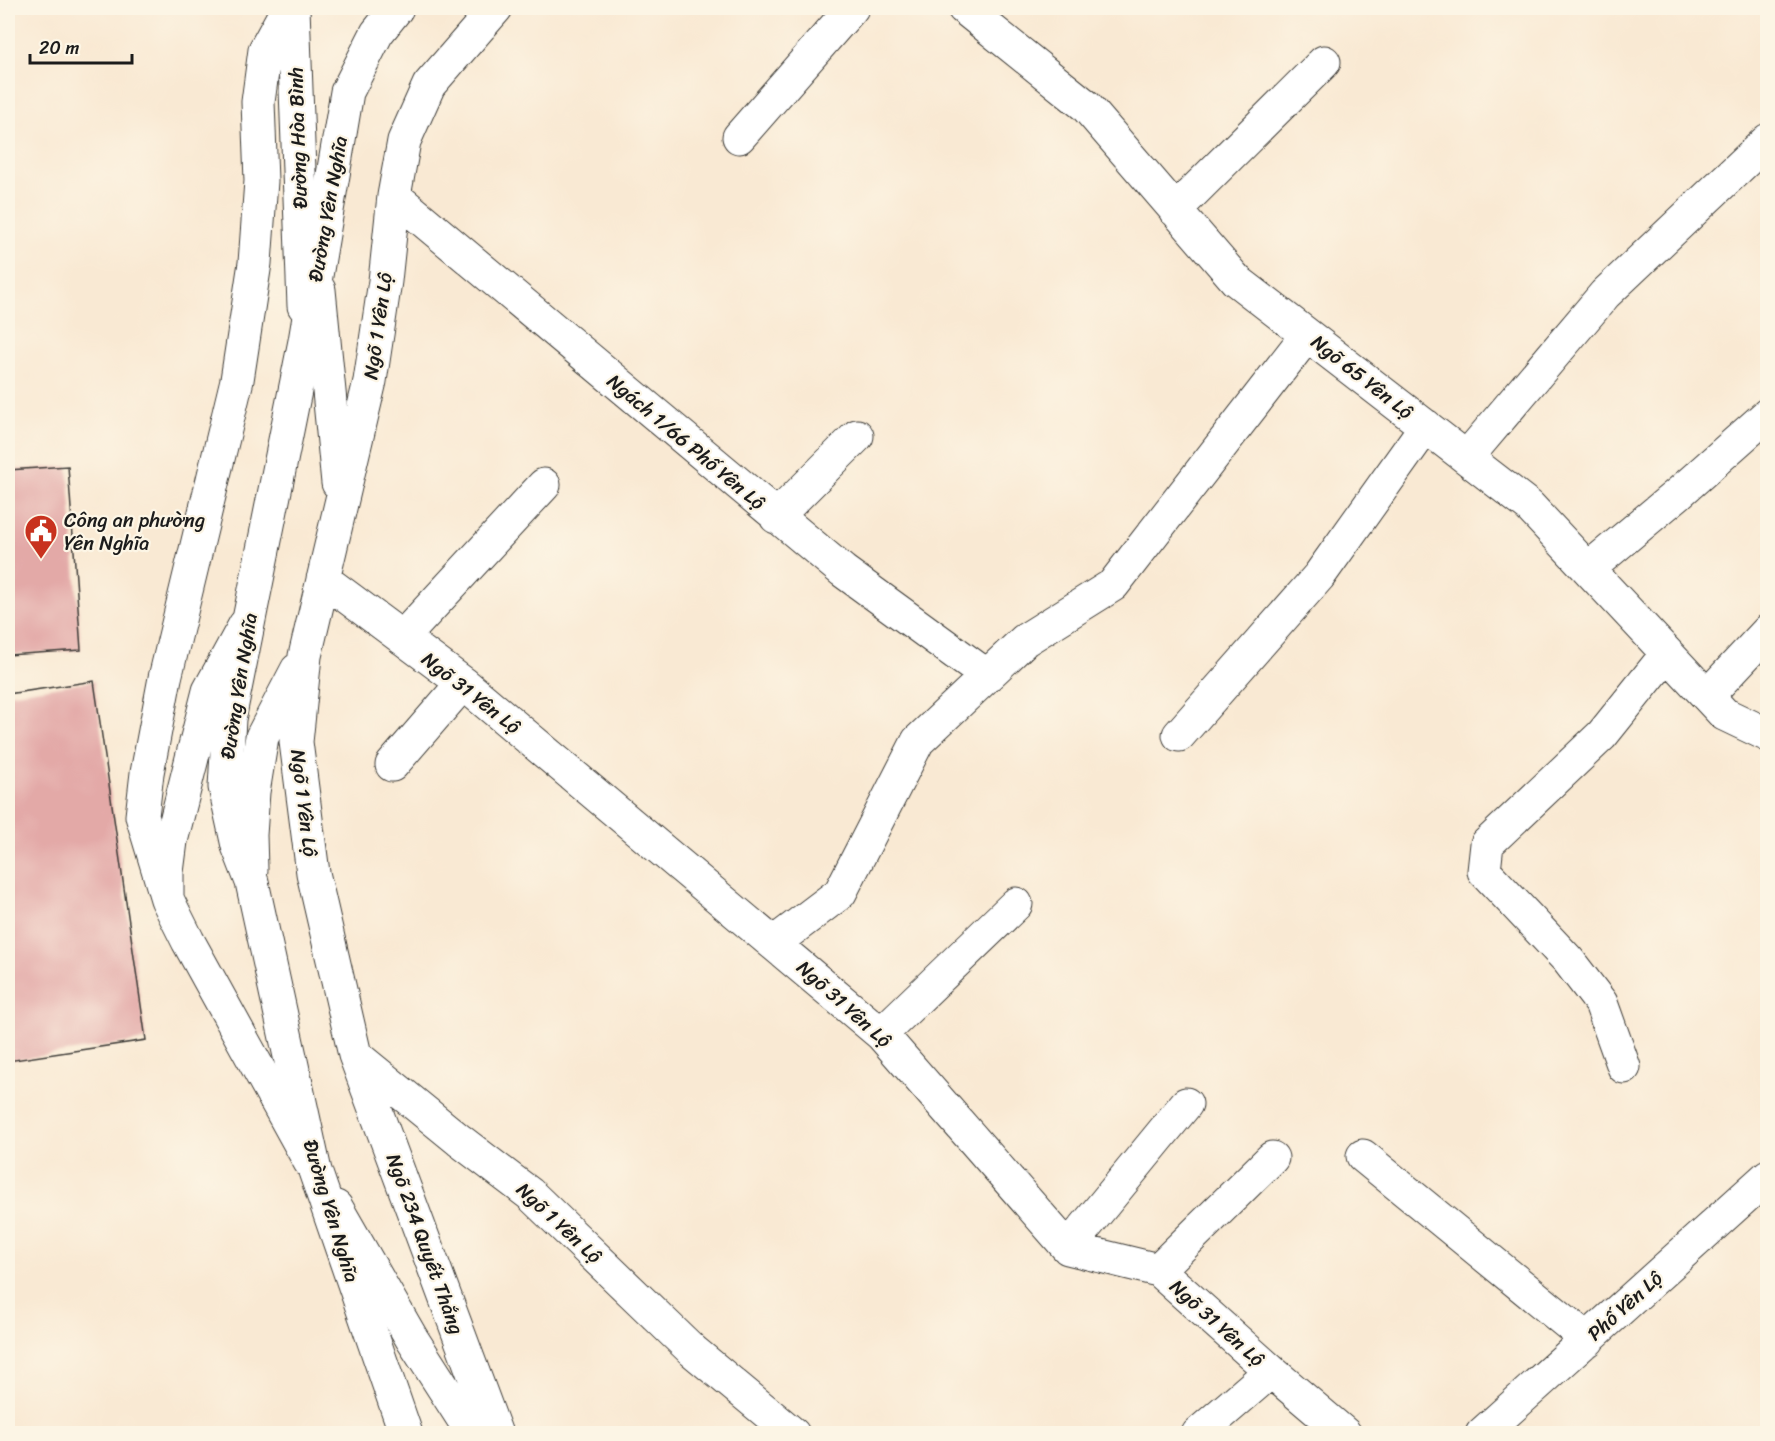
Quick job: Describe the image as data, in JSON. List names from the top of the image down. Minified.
{"streets":{"main road":["Đường Hòa Bình","Đường Yên Nghĩa","Ngõ 1 Yên Lộ","Ngõ 65 Yên Lộ","Ngách 1/66 Phố Yên Lộ","Ngõ 31 Yên Lộ","Ngõ 234 Quyết Thắng","Phố Yên Lộ"]},"crossings":[["Đường Hòa Bình","Đường Yên Nghĩa"],["Ngõ 1 Yên Lộ","Ngách 1/66 Phố Yên Lộ"],["Ngõ 1 Yên Lộ","Ngõ 31 Yên Lộ"],["Ngõ 1 Yên Lộ","Ngõ 234 Quyết Thắng"]],"places":{"public building":["Công an phường Yên Nghĩa"]},"scale_bar":"20 m"}
